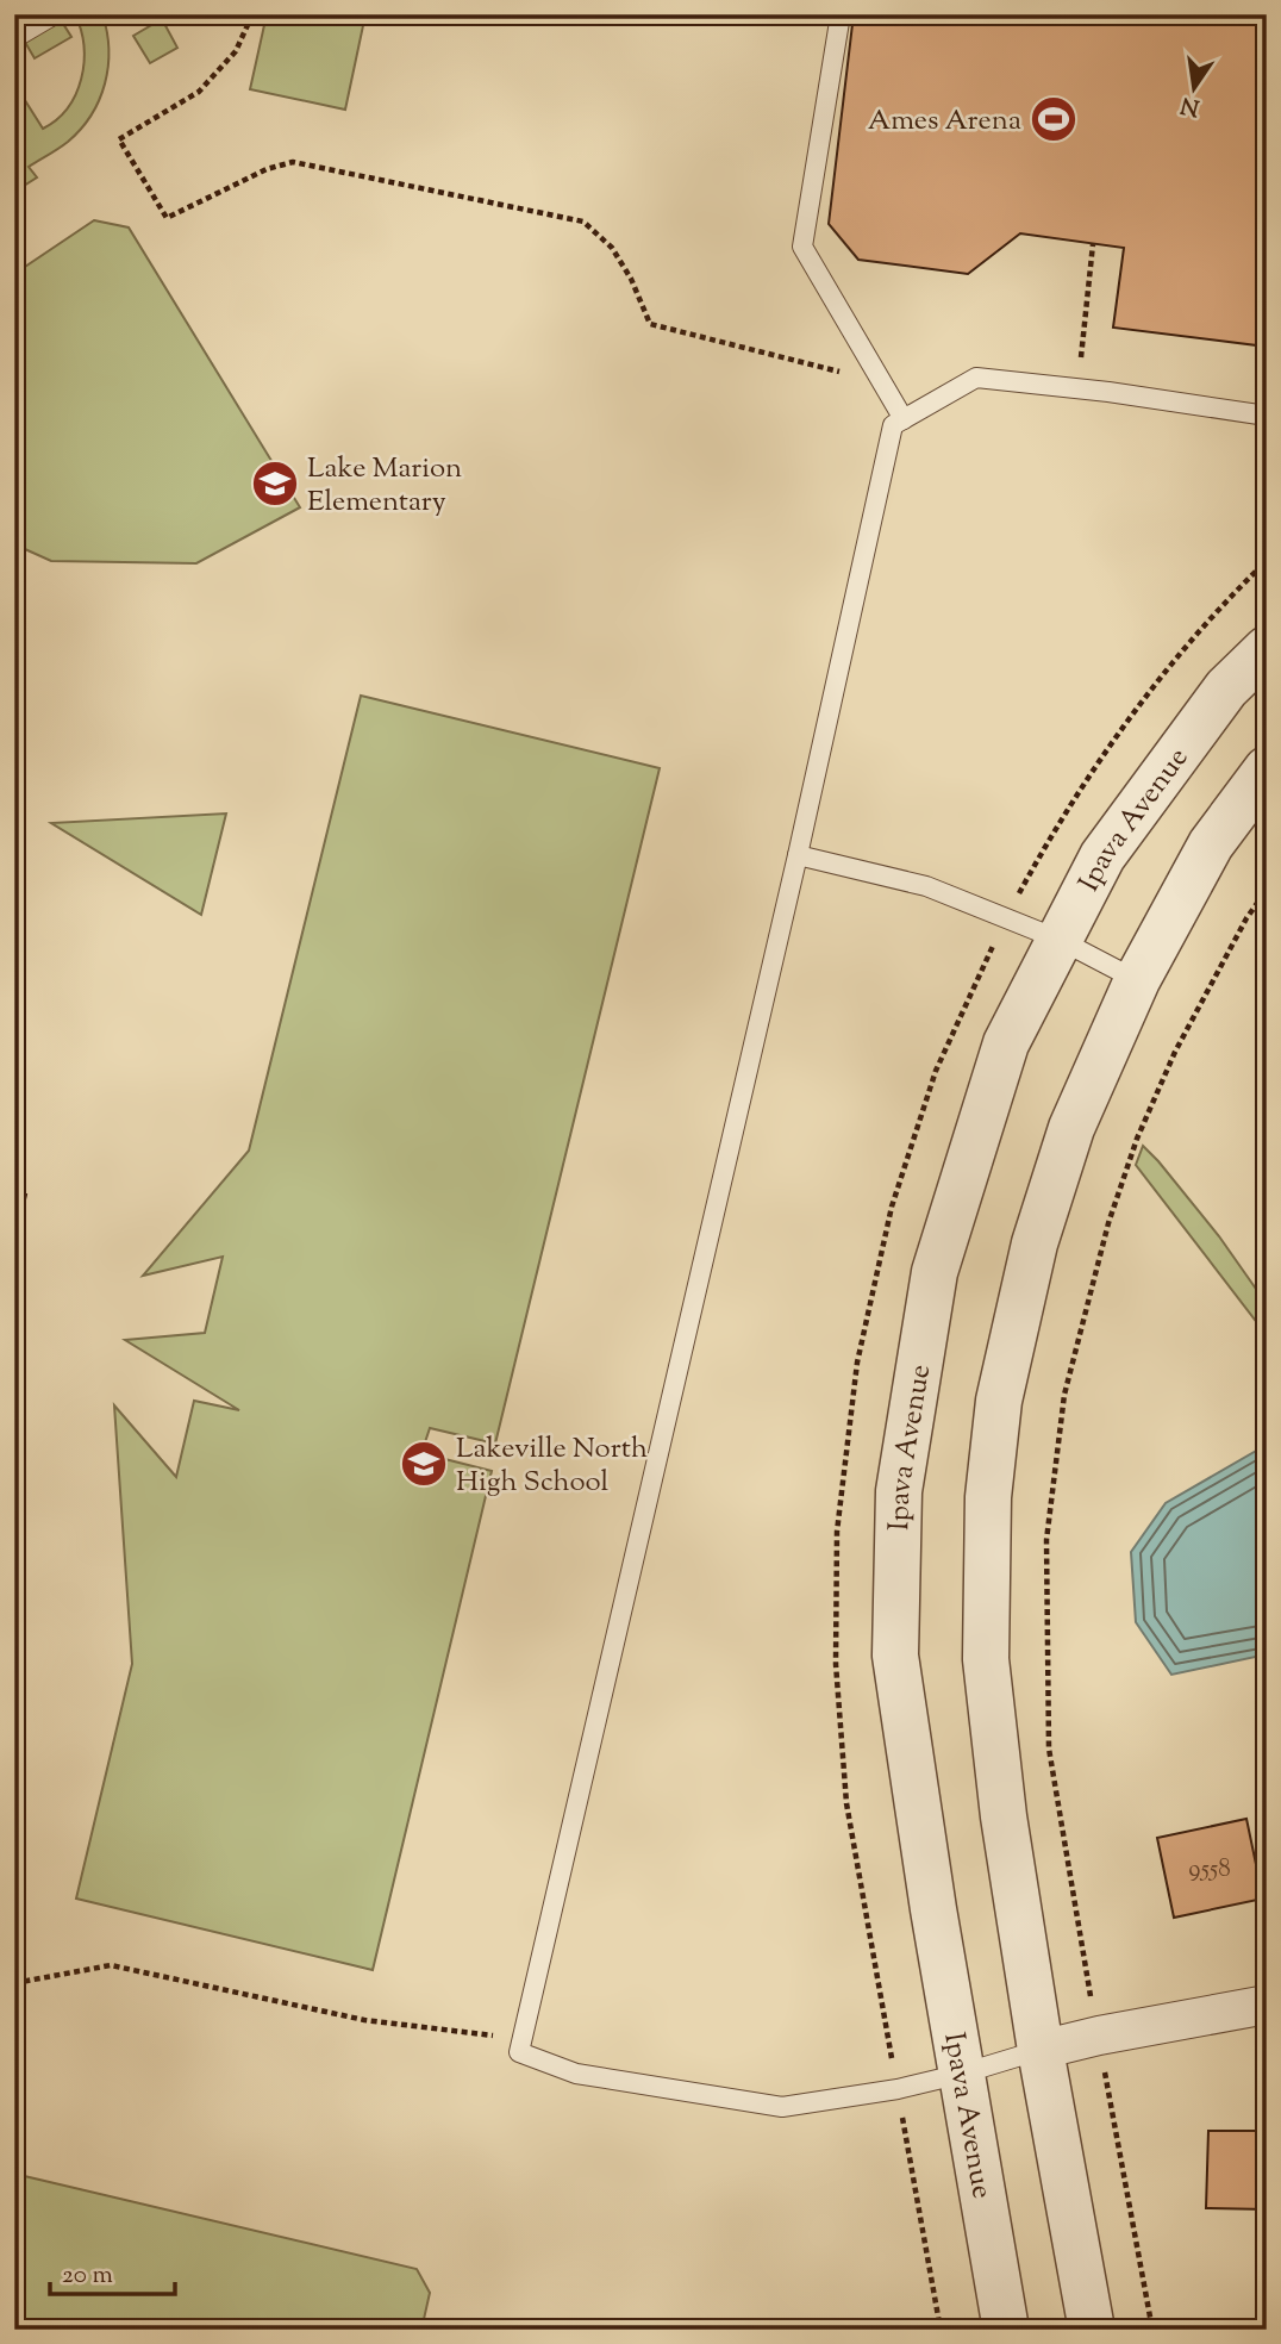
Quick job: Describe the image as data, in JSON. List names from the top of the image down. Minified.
{"streets":{"street":["Ipava Avenue"]},"places":{"sports":["Ames Arena"],"school or university":["Lake Marion Elementary","Lakeville North High School"]},"house_numbers":["9558"],"scale_bar":"20 m","north":"bottom"}
